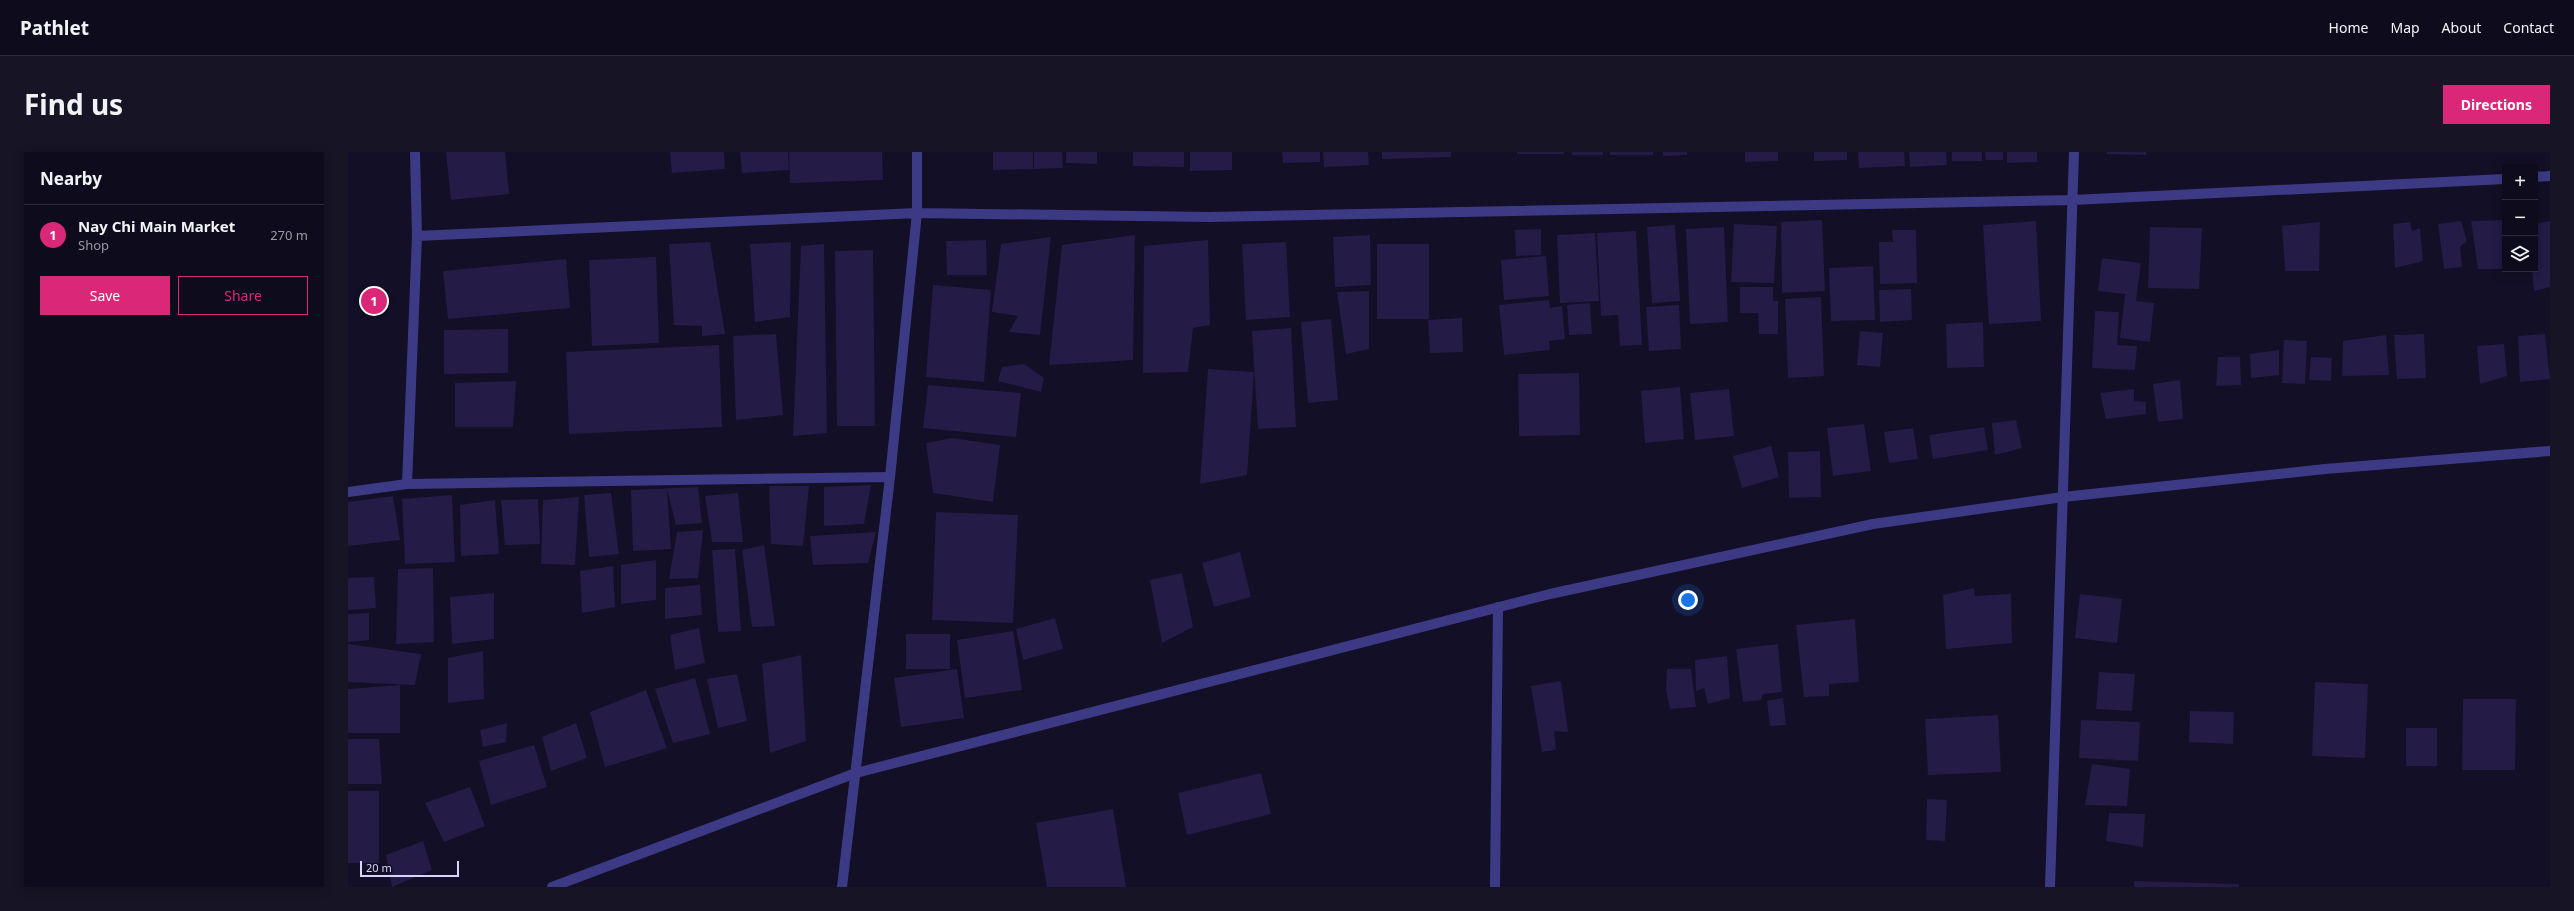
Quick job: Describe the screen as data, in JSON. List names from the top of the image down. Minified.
{"scale_bar":"20 m","page":{"header":"Pathlet","nav":["Home","Map","About","Contact"],"title":"Find us","buttons":["Directions",["Save","Share"]],"heading":"Nearby","map_buttons":["+","−"],"list":[{"mark":"1","name":"Nay Chi Main Market","note":"Shop","value":"270 m"}],"pins":"1","scale":"20 m"}}
